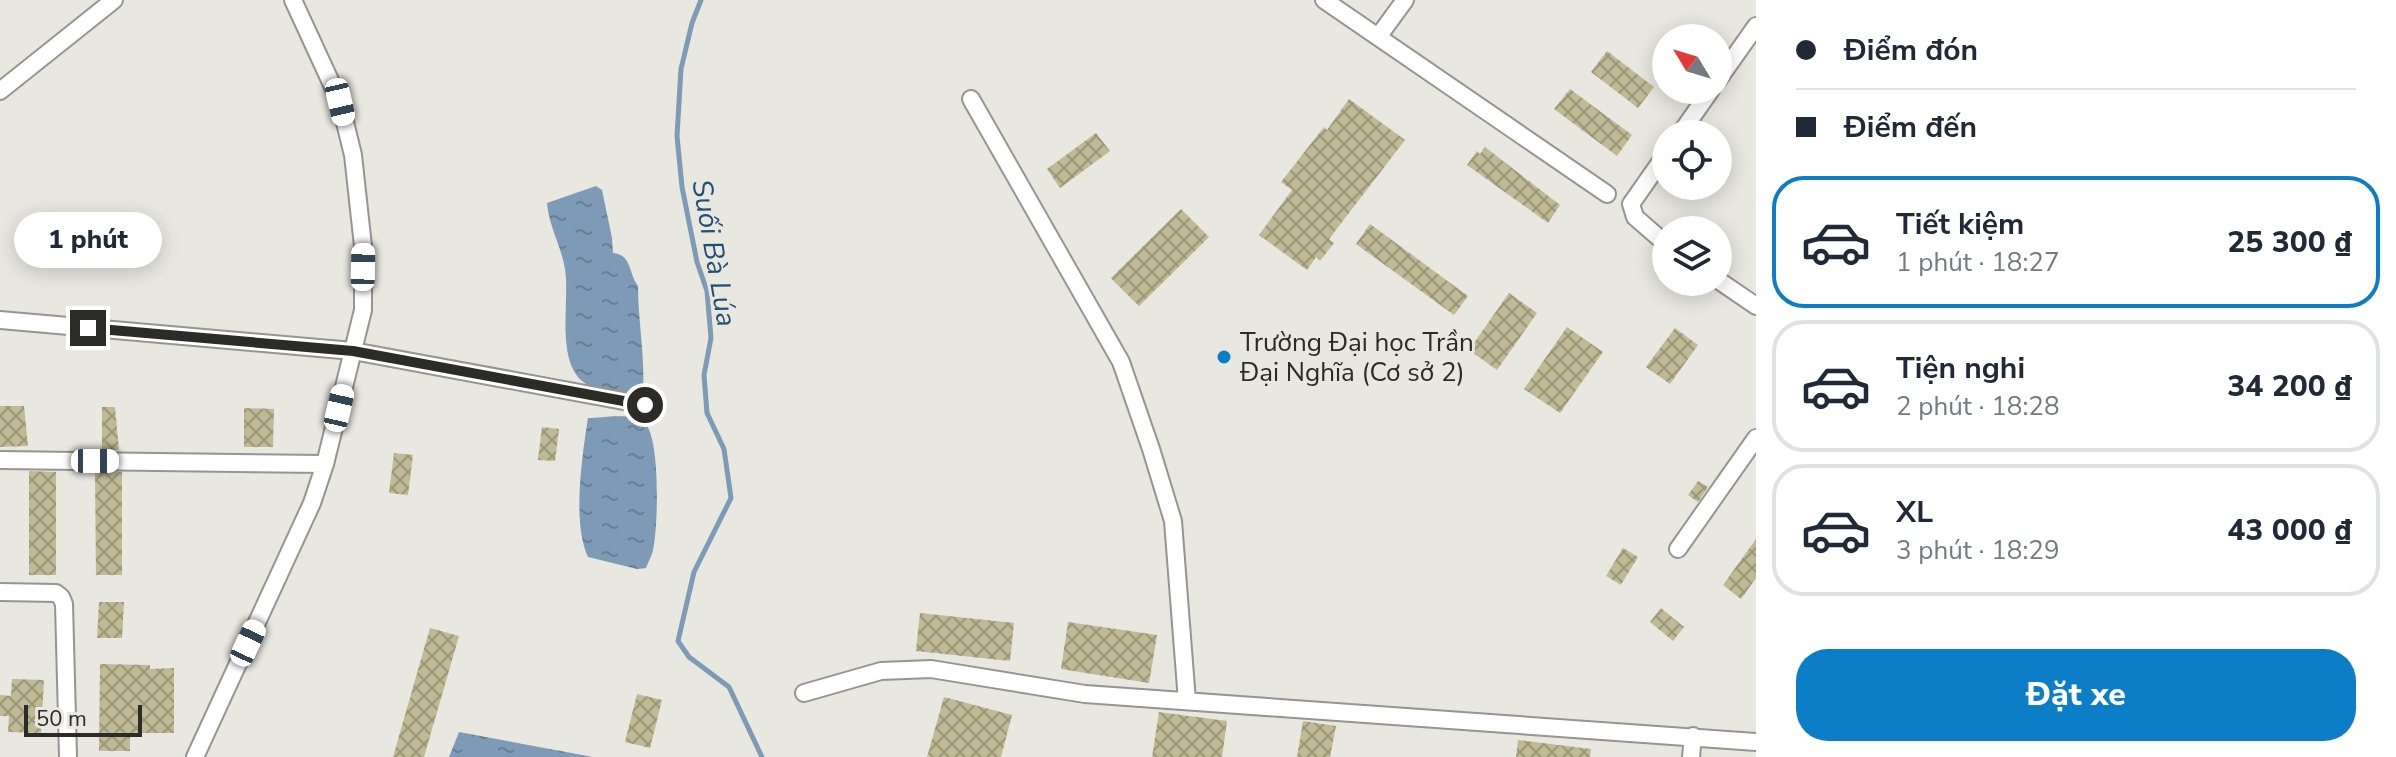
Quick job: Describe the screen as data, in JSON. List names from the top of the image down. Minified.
{"water":["Suối Bà Lúa"],"places":["Trường Đại học Trần Đại Nghĩa (Cơ sở 2)"],"scale_bar":"50 m","north":"top left","page":{"banner":["Điểm đón","Điểm đến"],"list":[{"name":"Tiết kiệm","note":"1 phút · 18:27","value":"25 300 ₫"},{"name":"Tiện nghi","note":"2 phút · 18:28","value":"34 200 ₫"},{"name":"XL","note":"3 phút · 18:29","value":"43 000 ₫"}],"bubble":"1 phút","buttons":"Đặt xe","scale":"50 m"}}
